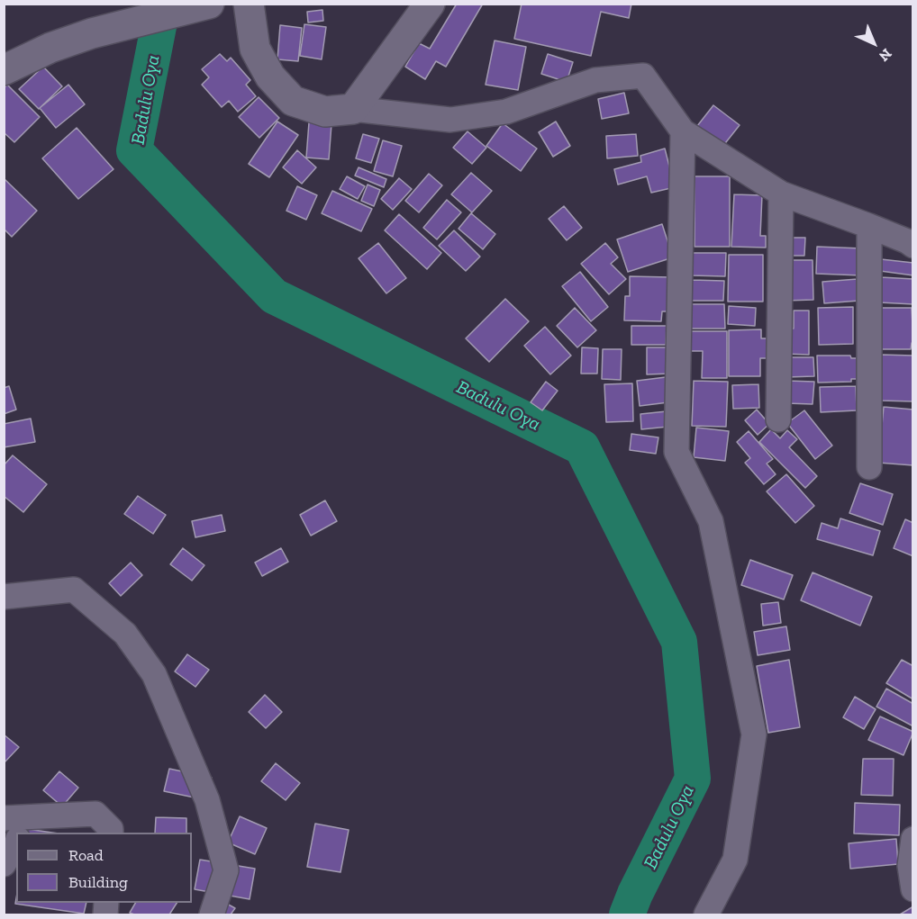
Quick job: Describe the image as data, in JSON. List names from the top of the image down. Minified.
{"water":["Badulu Oya"],"legend":["Road","Building"],"north":"bottom right"}
